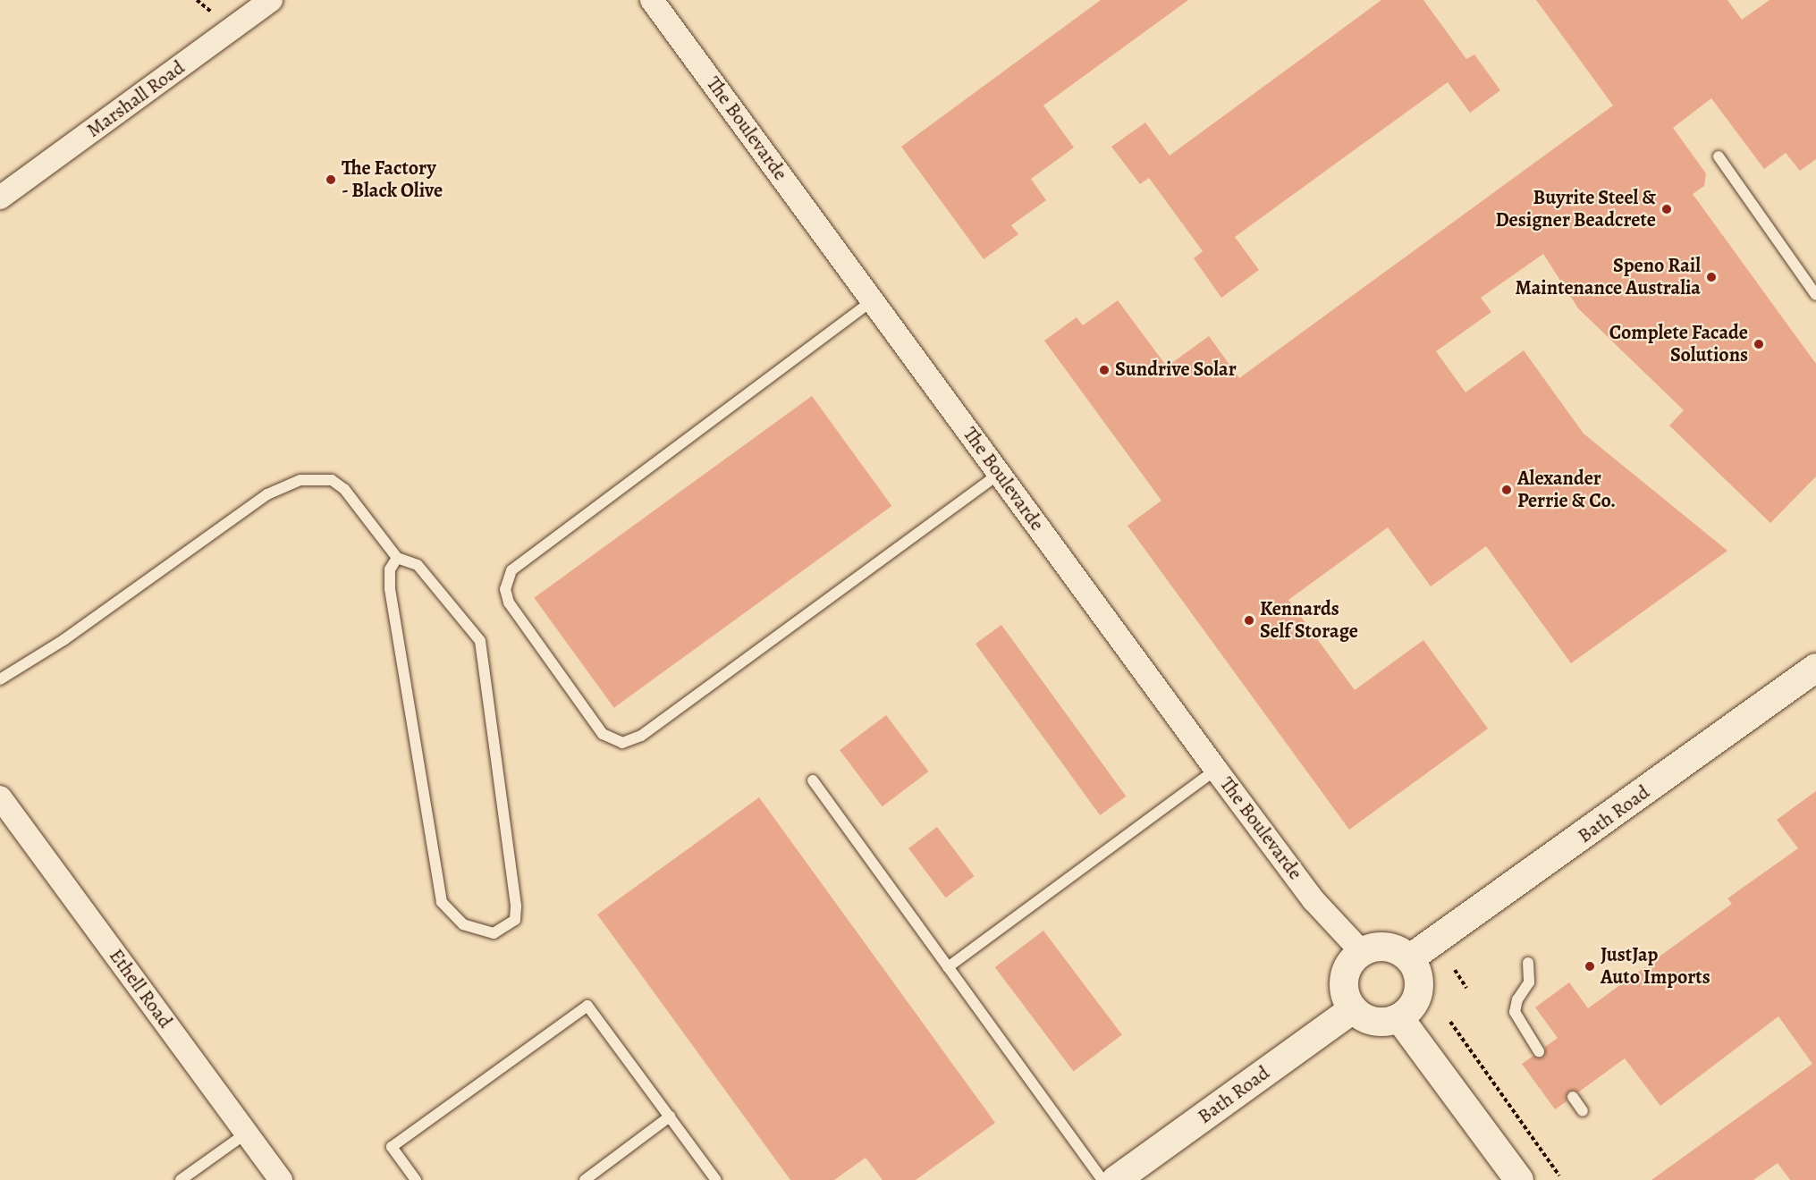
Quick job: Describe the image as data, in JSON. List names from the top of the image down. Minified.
{"streets":{"street":["Marshall Road","The Boulevarde","Bath Road","Ethell Road"]},"crossings":[["The Boulevarde","Bath Road"]],"places":["The Factory - Black Olive","Buyrite Steel & Designer Beadcrete","Speno Rail Maintenance Australia","Complete Facade Solutions","Sundrive Solar","Alexander Perrie & Co.","Kennards Self Storage","JustJap Auto Imports"]}
